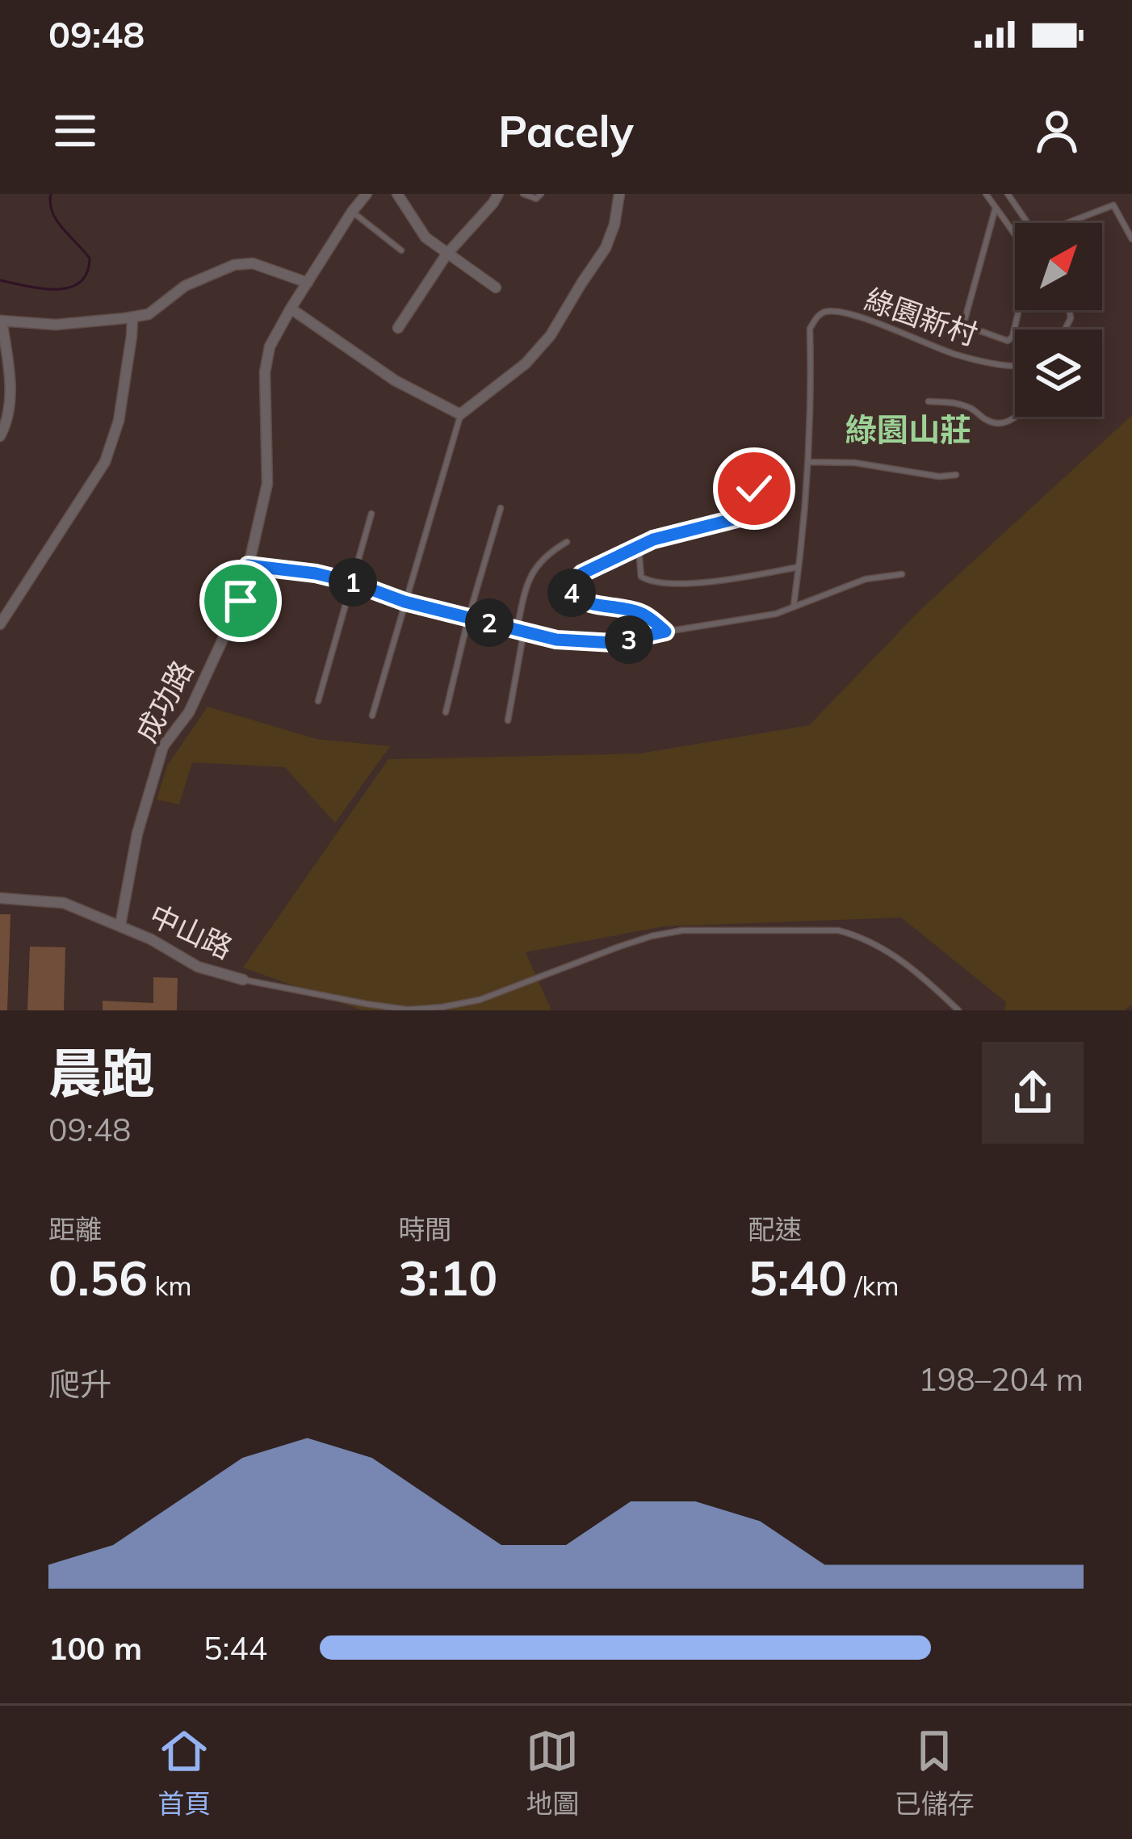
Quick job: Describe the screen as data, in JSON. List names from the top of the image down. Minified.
{"streets":{"street":["成功路","中山路"],"lane":["綠園新村"]},"crossings":[["成功路","中山路"]],"districts":["綠園山莊"],"north":"top right","page":{"status":"09:48","header":"Pacely","pins":["1","4","2","3"],"heading":["晨跑","09:48"],"stats":[["距離","0.56 km"],["時間","3:10"],["配速","5:40 /km"]],"chart":["爬升","198–204 m"],"list":[{"name":"100 m","note":"5:44"}],"tabs":["首頁","地圖","已儲存"]}}
